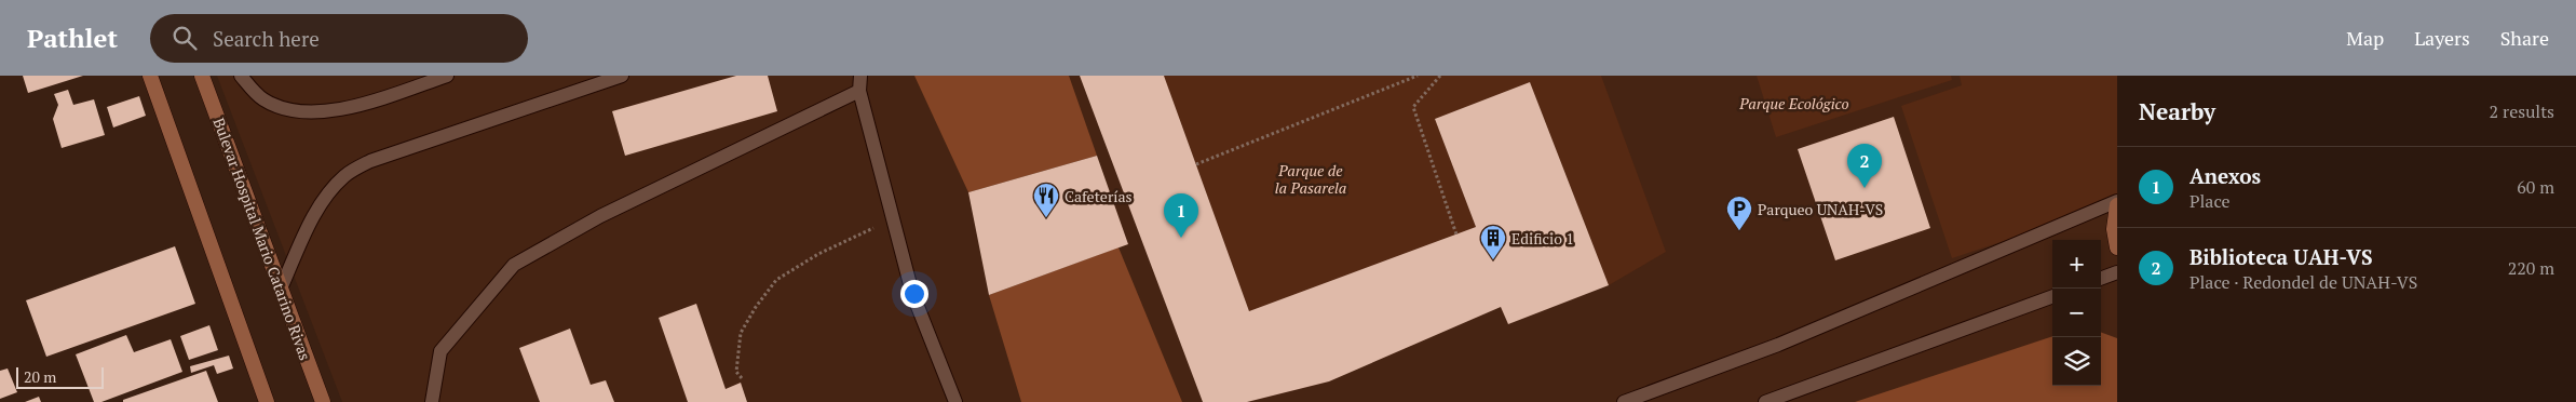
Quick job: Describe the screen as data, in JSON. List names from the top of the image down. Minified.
{"streets":{"main road":["Bulevar Hospital Mario Catarino Rivas"]},"parks":["Parque Ecológico","Parque de la Pasarela"],"places":{"restaurant":["Cafeterías"],"parking":["Parqueo UNAH-VS"],"building":["Edificio 1"]},"scale_bar":"20 m","page":{"header":"Pathlet","search":"Search here","nav":["Map","Layers","Share"],"heading":["Nearby","2 results"],"pins":["2","1"],"list":[{"mark":"1","name":"Anexos","note":"Place","value":"60 m"},{"mark":"2","name":"Biblioteca UAH-VS","note":"Place · Redondel de UNAH-VS","value":"220 m"}],"map_buttons":["+","−"],"scale":"20 m"}}
